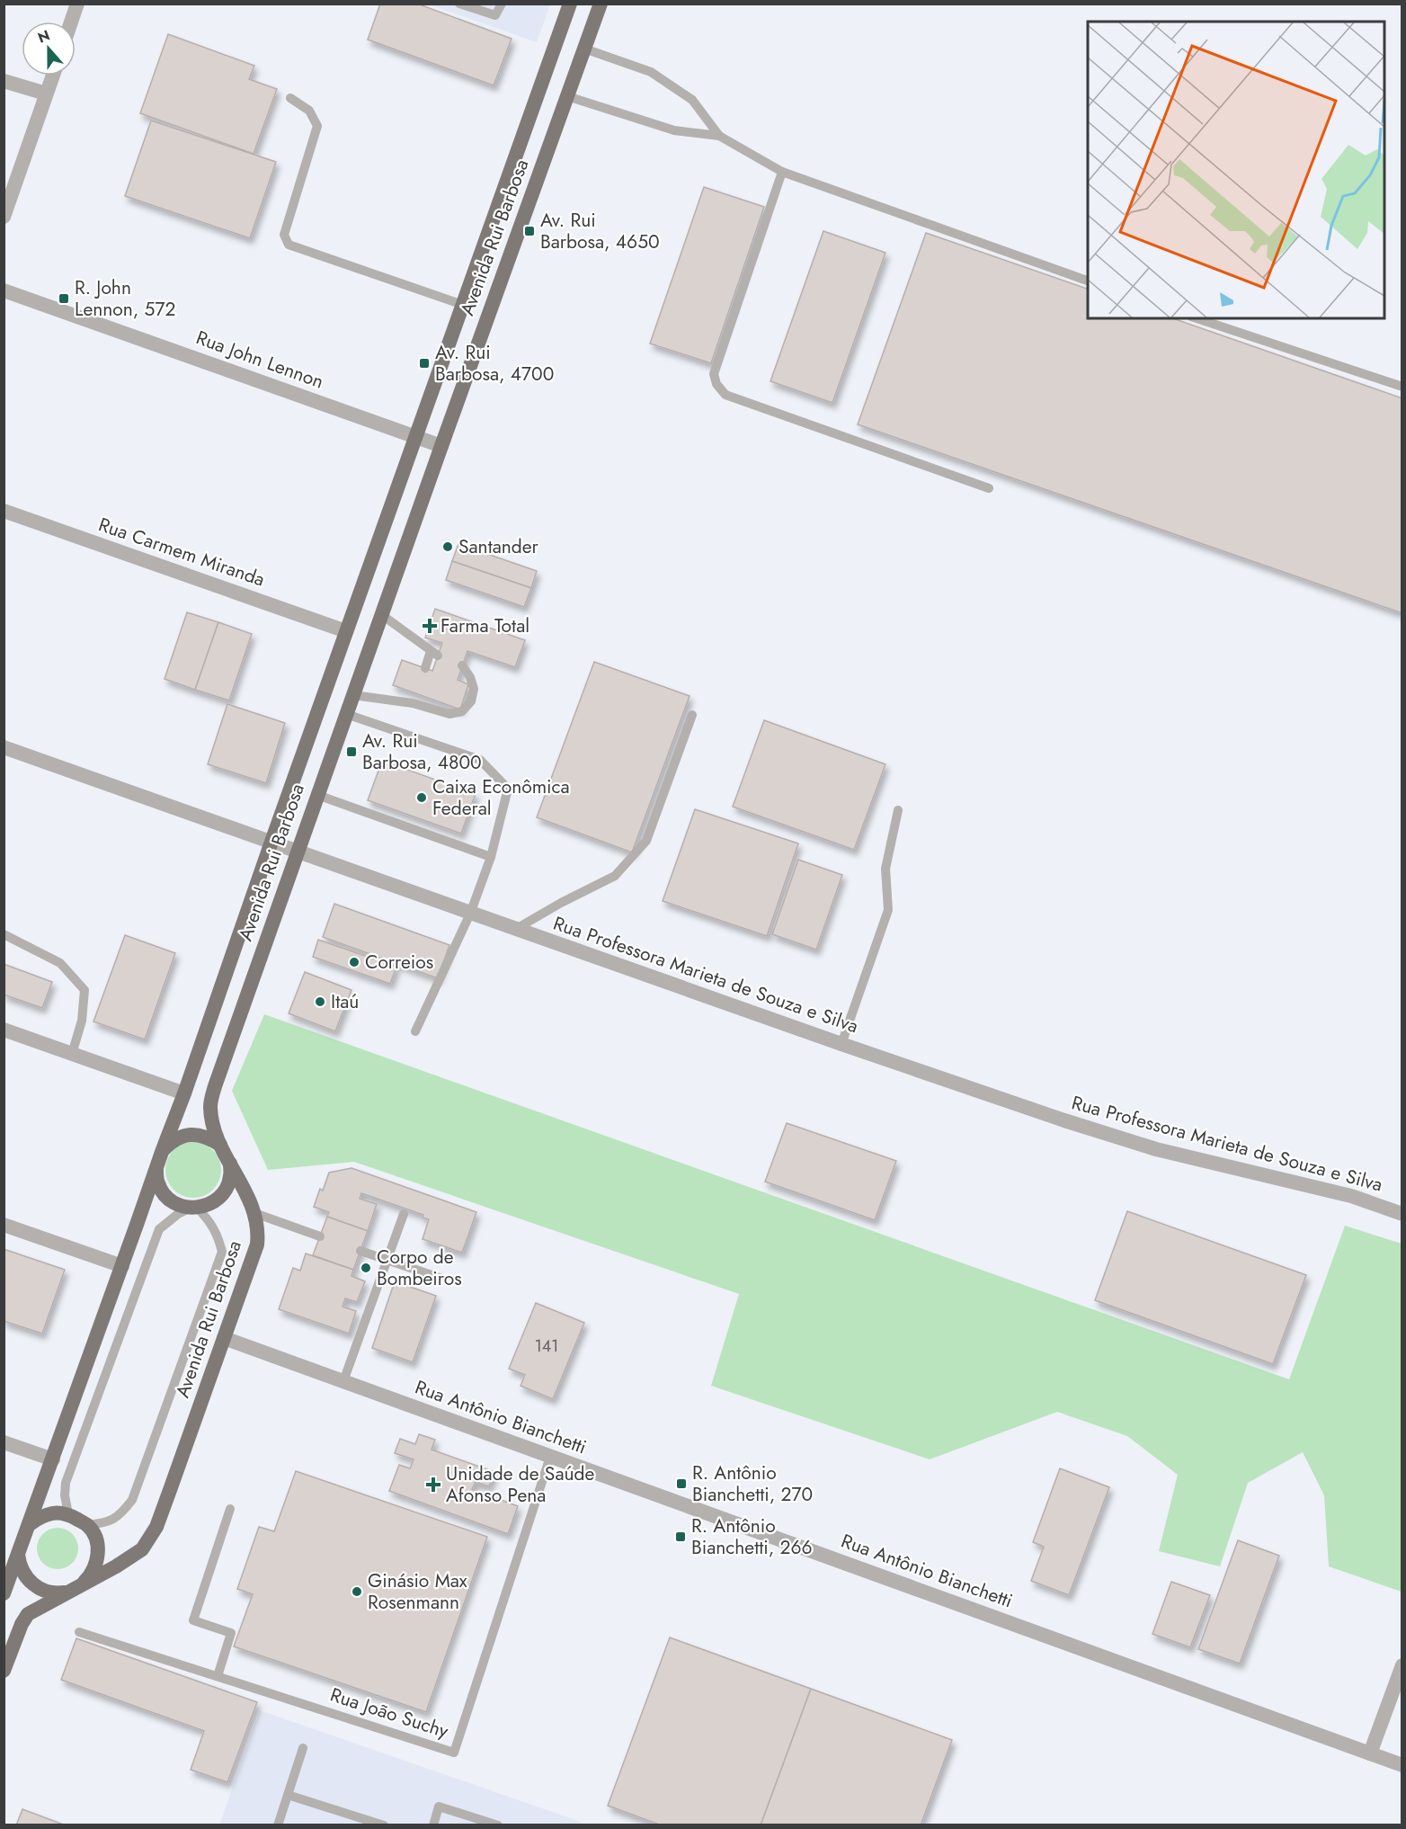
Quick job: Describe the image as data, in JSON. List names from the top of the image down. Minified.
{"streets":{"main road":["Avenida Rui Barbosa"],"street":["Rua John Lennon","Rua Carmem Miranda","Rua Professora Marieta de Souza e Silva","Rua Antônio Bianchetti"],"lane":["Rua João Suchy"]},"crossings":[["Avenida Rui Barbosa","Rua John Lennon"],["Avenida Rui Barbosa","Rua Carmem Miranda"],["Avenida Rui Barbosa","Rua Professora Marieta de Souza e Silva"],["Avenida Rui Barbosa","Rua Antônio Bianchetti"],["Rua Antônio Bianchetti","Rua João Suchy"]],"places":{"transit":["Av. Rui Barbosa, 4650","R. John Lennon, 572","Av. Rui Barbosa, 4700","Av. Rui Barbosa, 4800","R. Antônio Bianchetti, 270","R. Antônio Bianchetti, 266"],"other":["Santander","Caixa Econômica Federal","Correios","Itaú","Corpo de Bombeiros","Ginásio Max Rosenmann"],"health":["Farma Total","Unidade de Saúde Afonso Pena"]},"house_numbers":["141"],"north":"top"}
